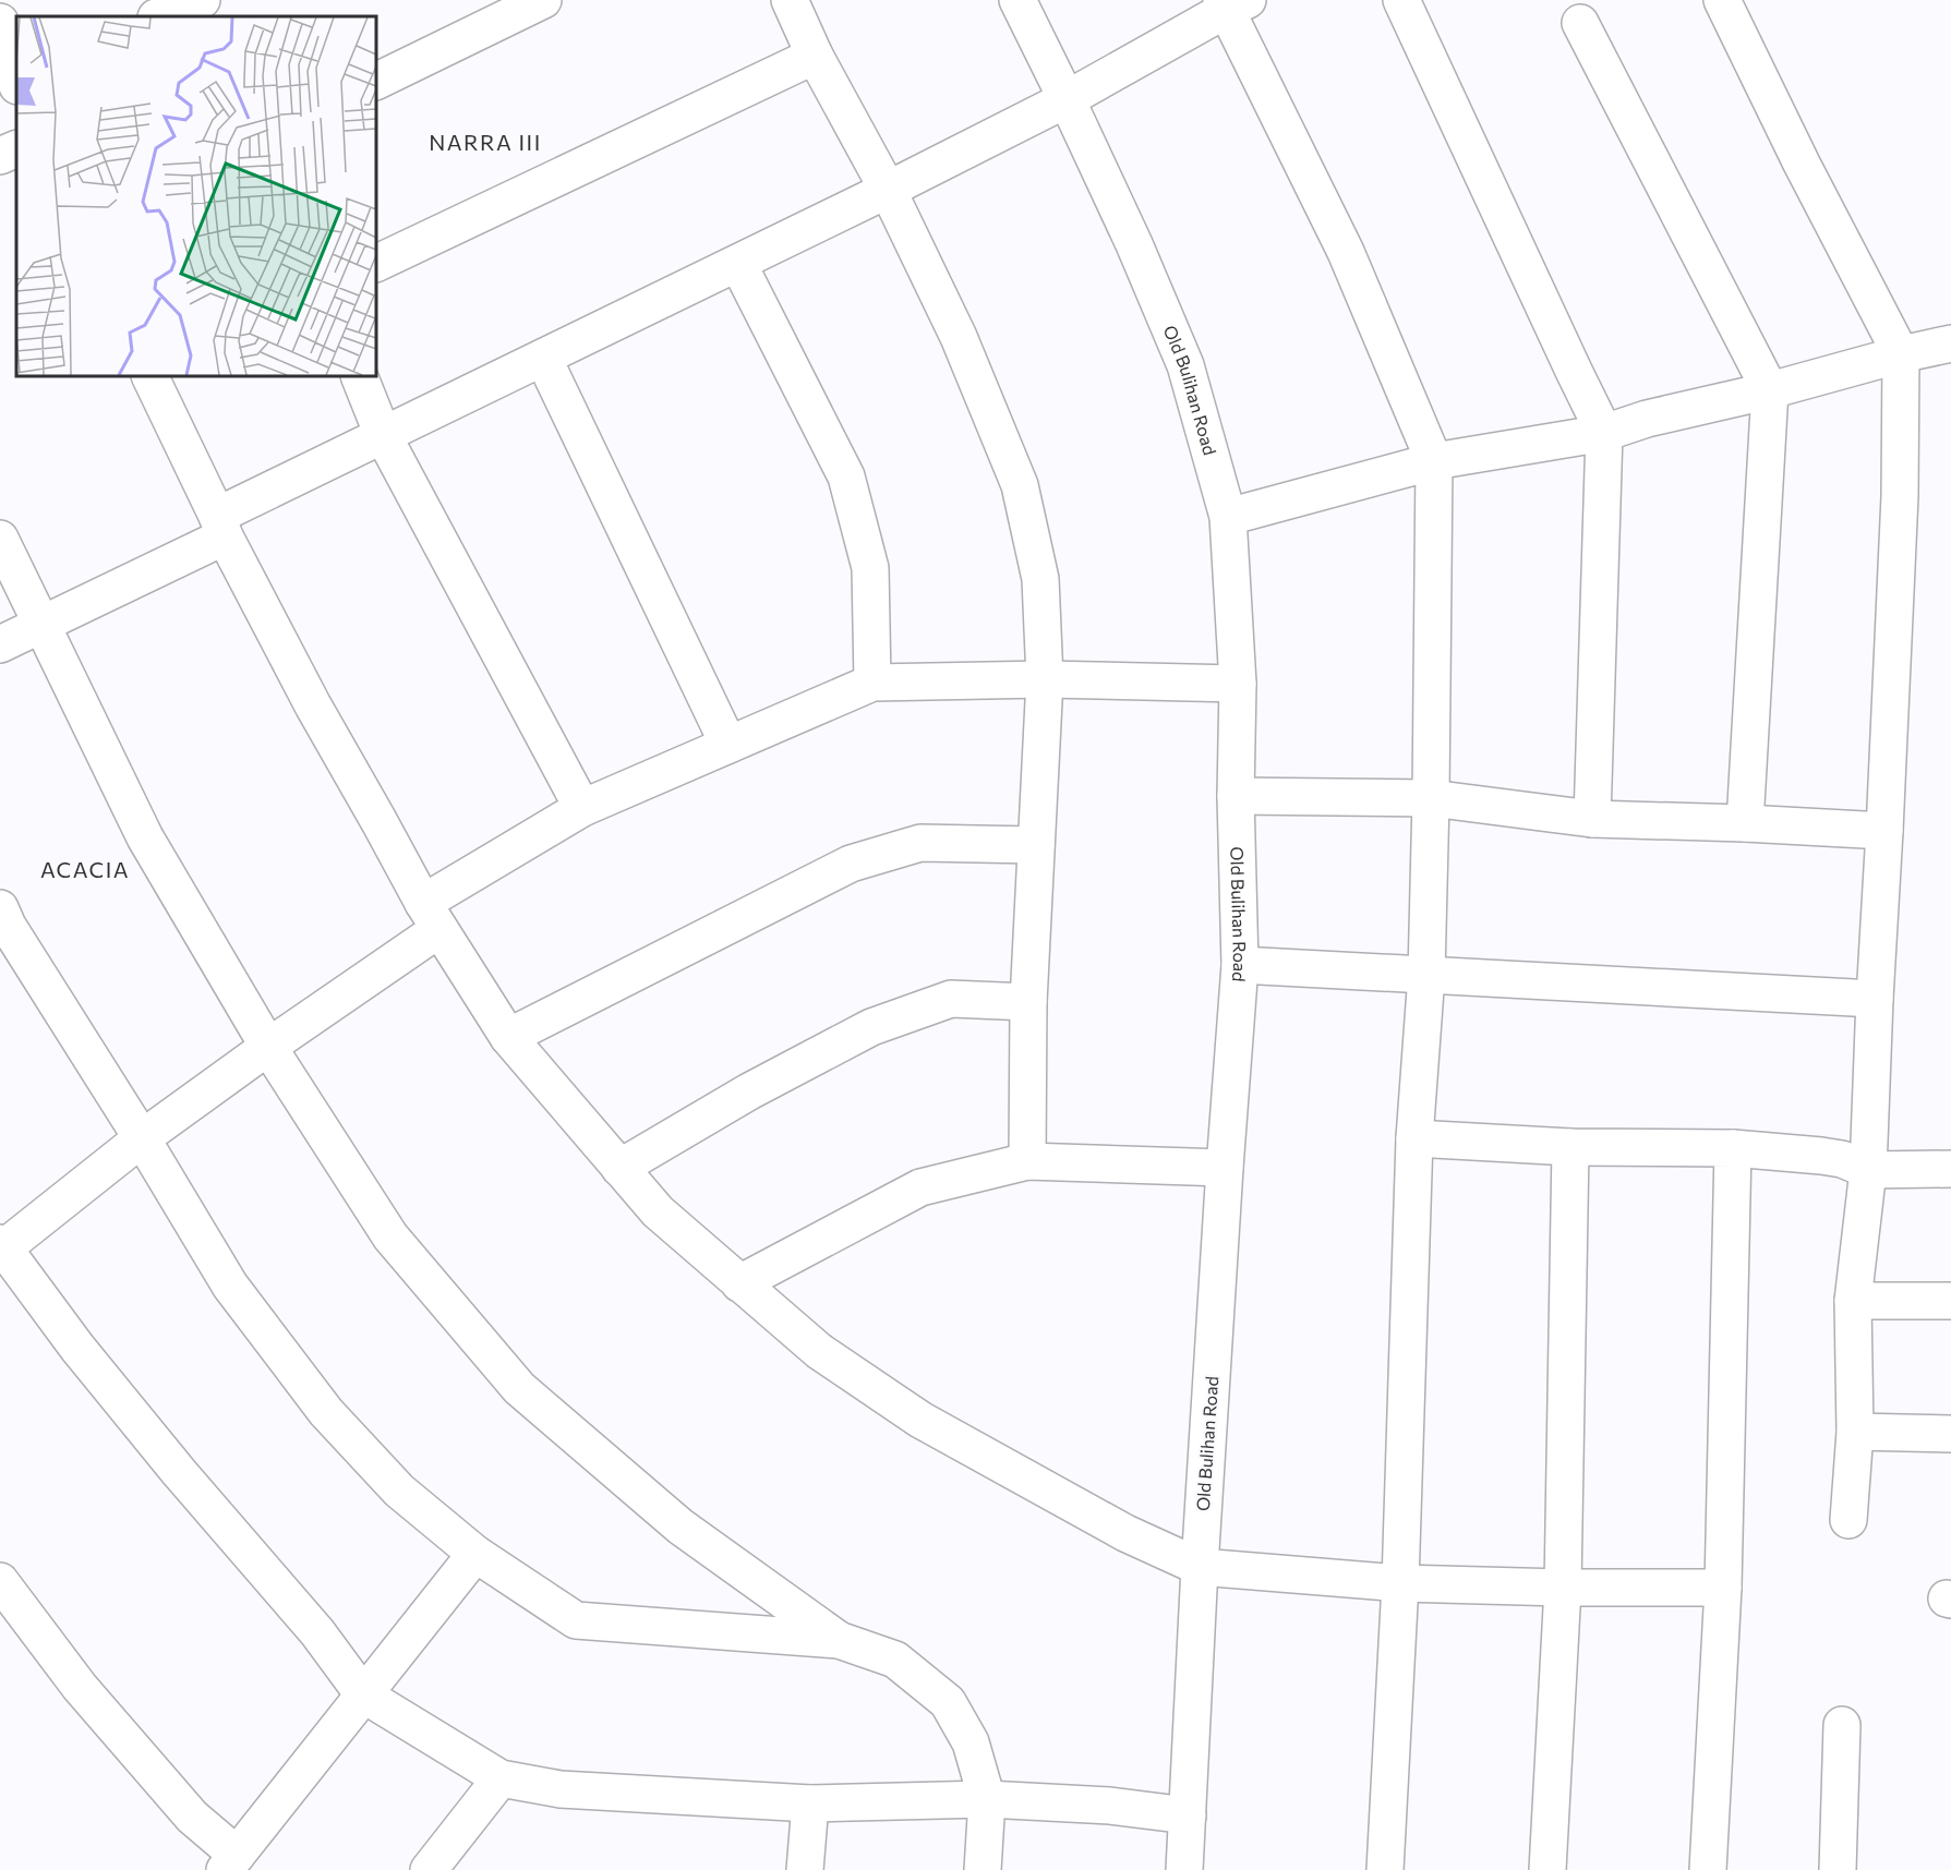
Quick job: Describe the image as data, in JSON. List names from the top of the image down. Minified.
{"streets":{"street":["Old Bulihan Road"]},"districts":["NARRA III","ACACIA"]}
